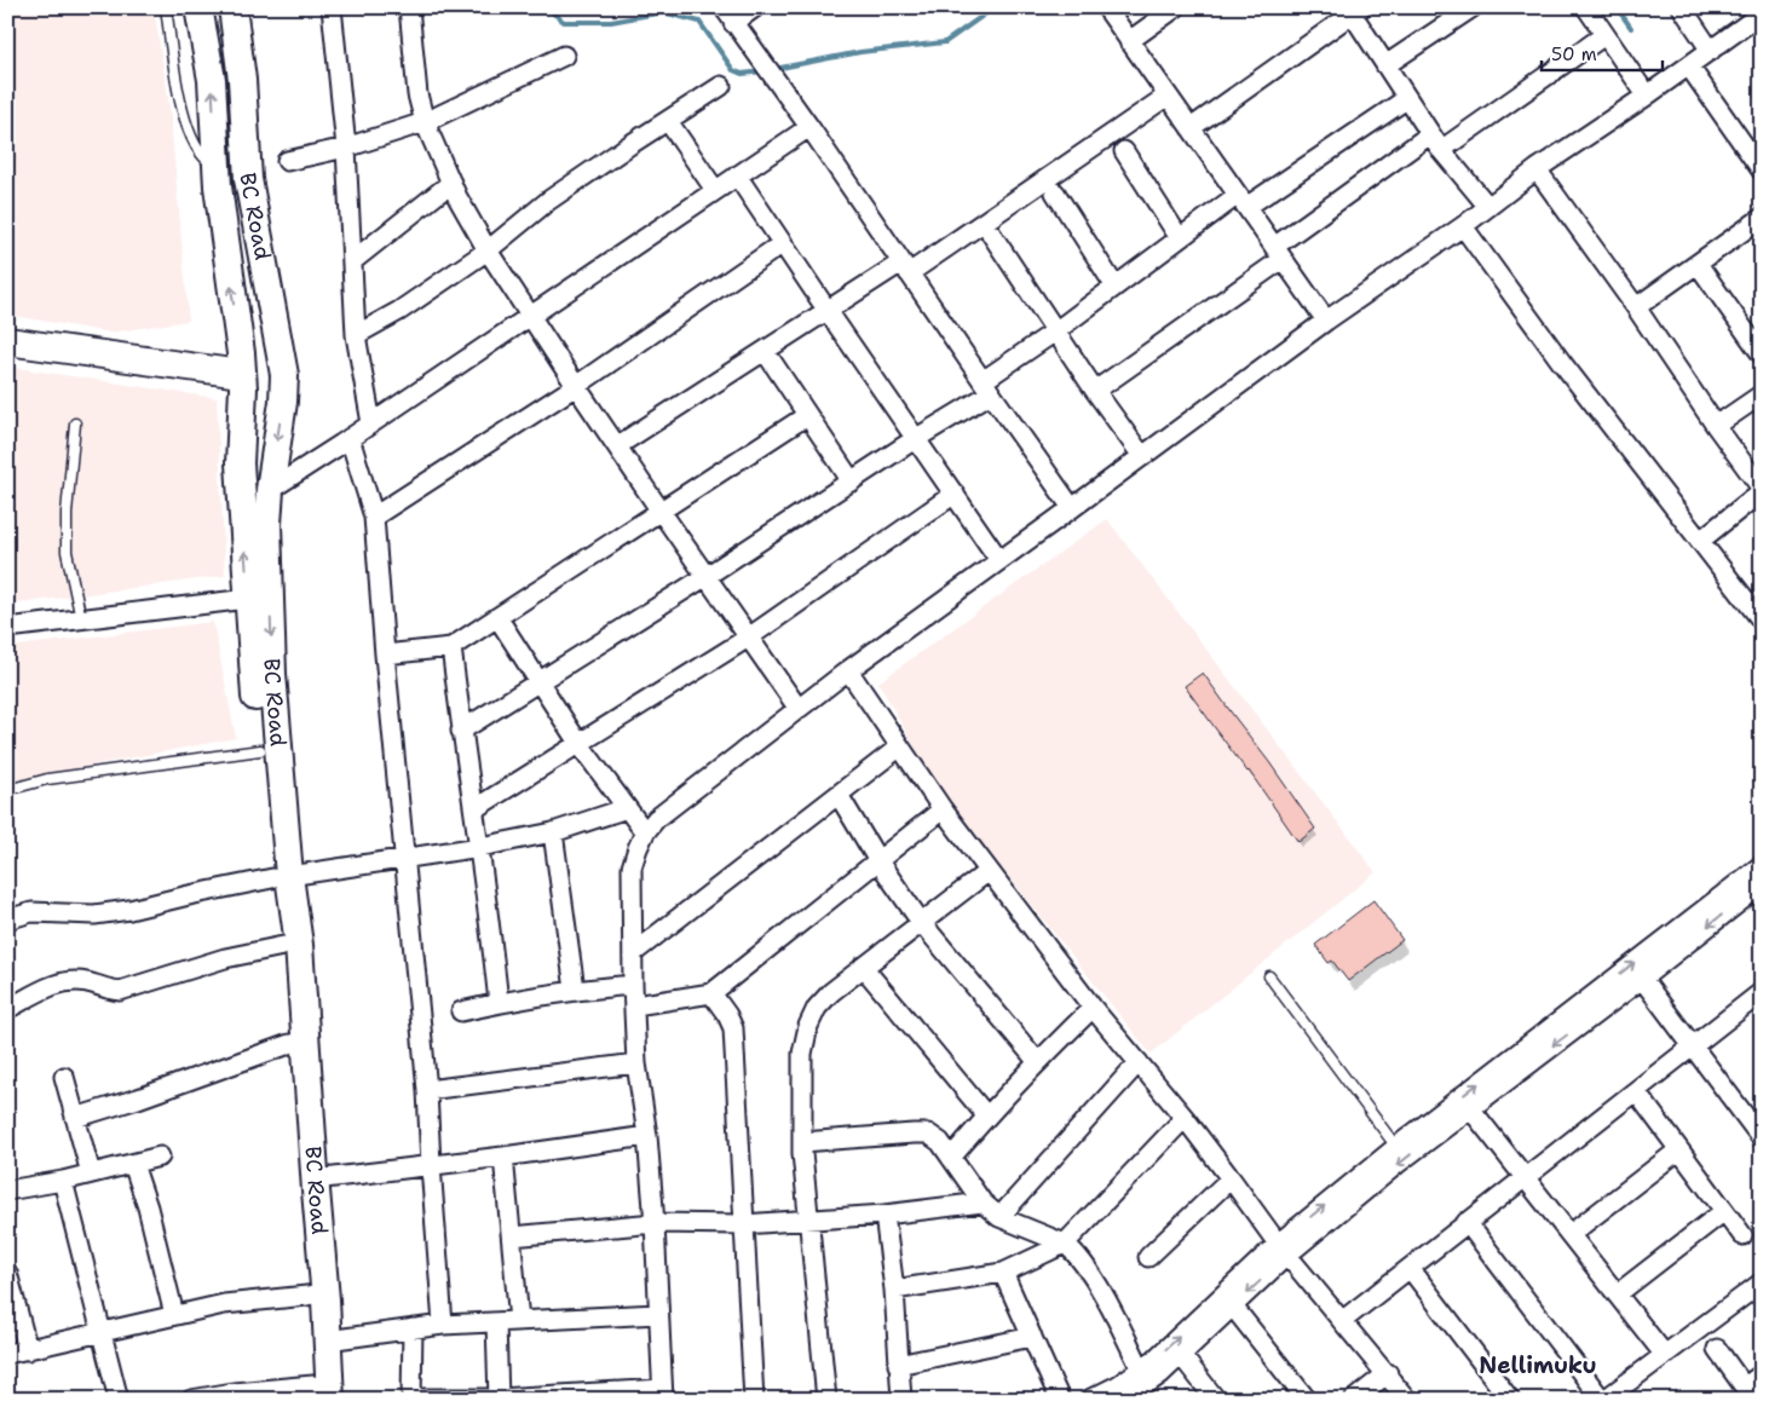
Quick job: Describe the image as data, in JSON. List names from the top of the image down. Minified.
{"streets":{"street":["BC Road"]},"districts":["Nellimuku"],"scale_bar":"50 m"}
